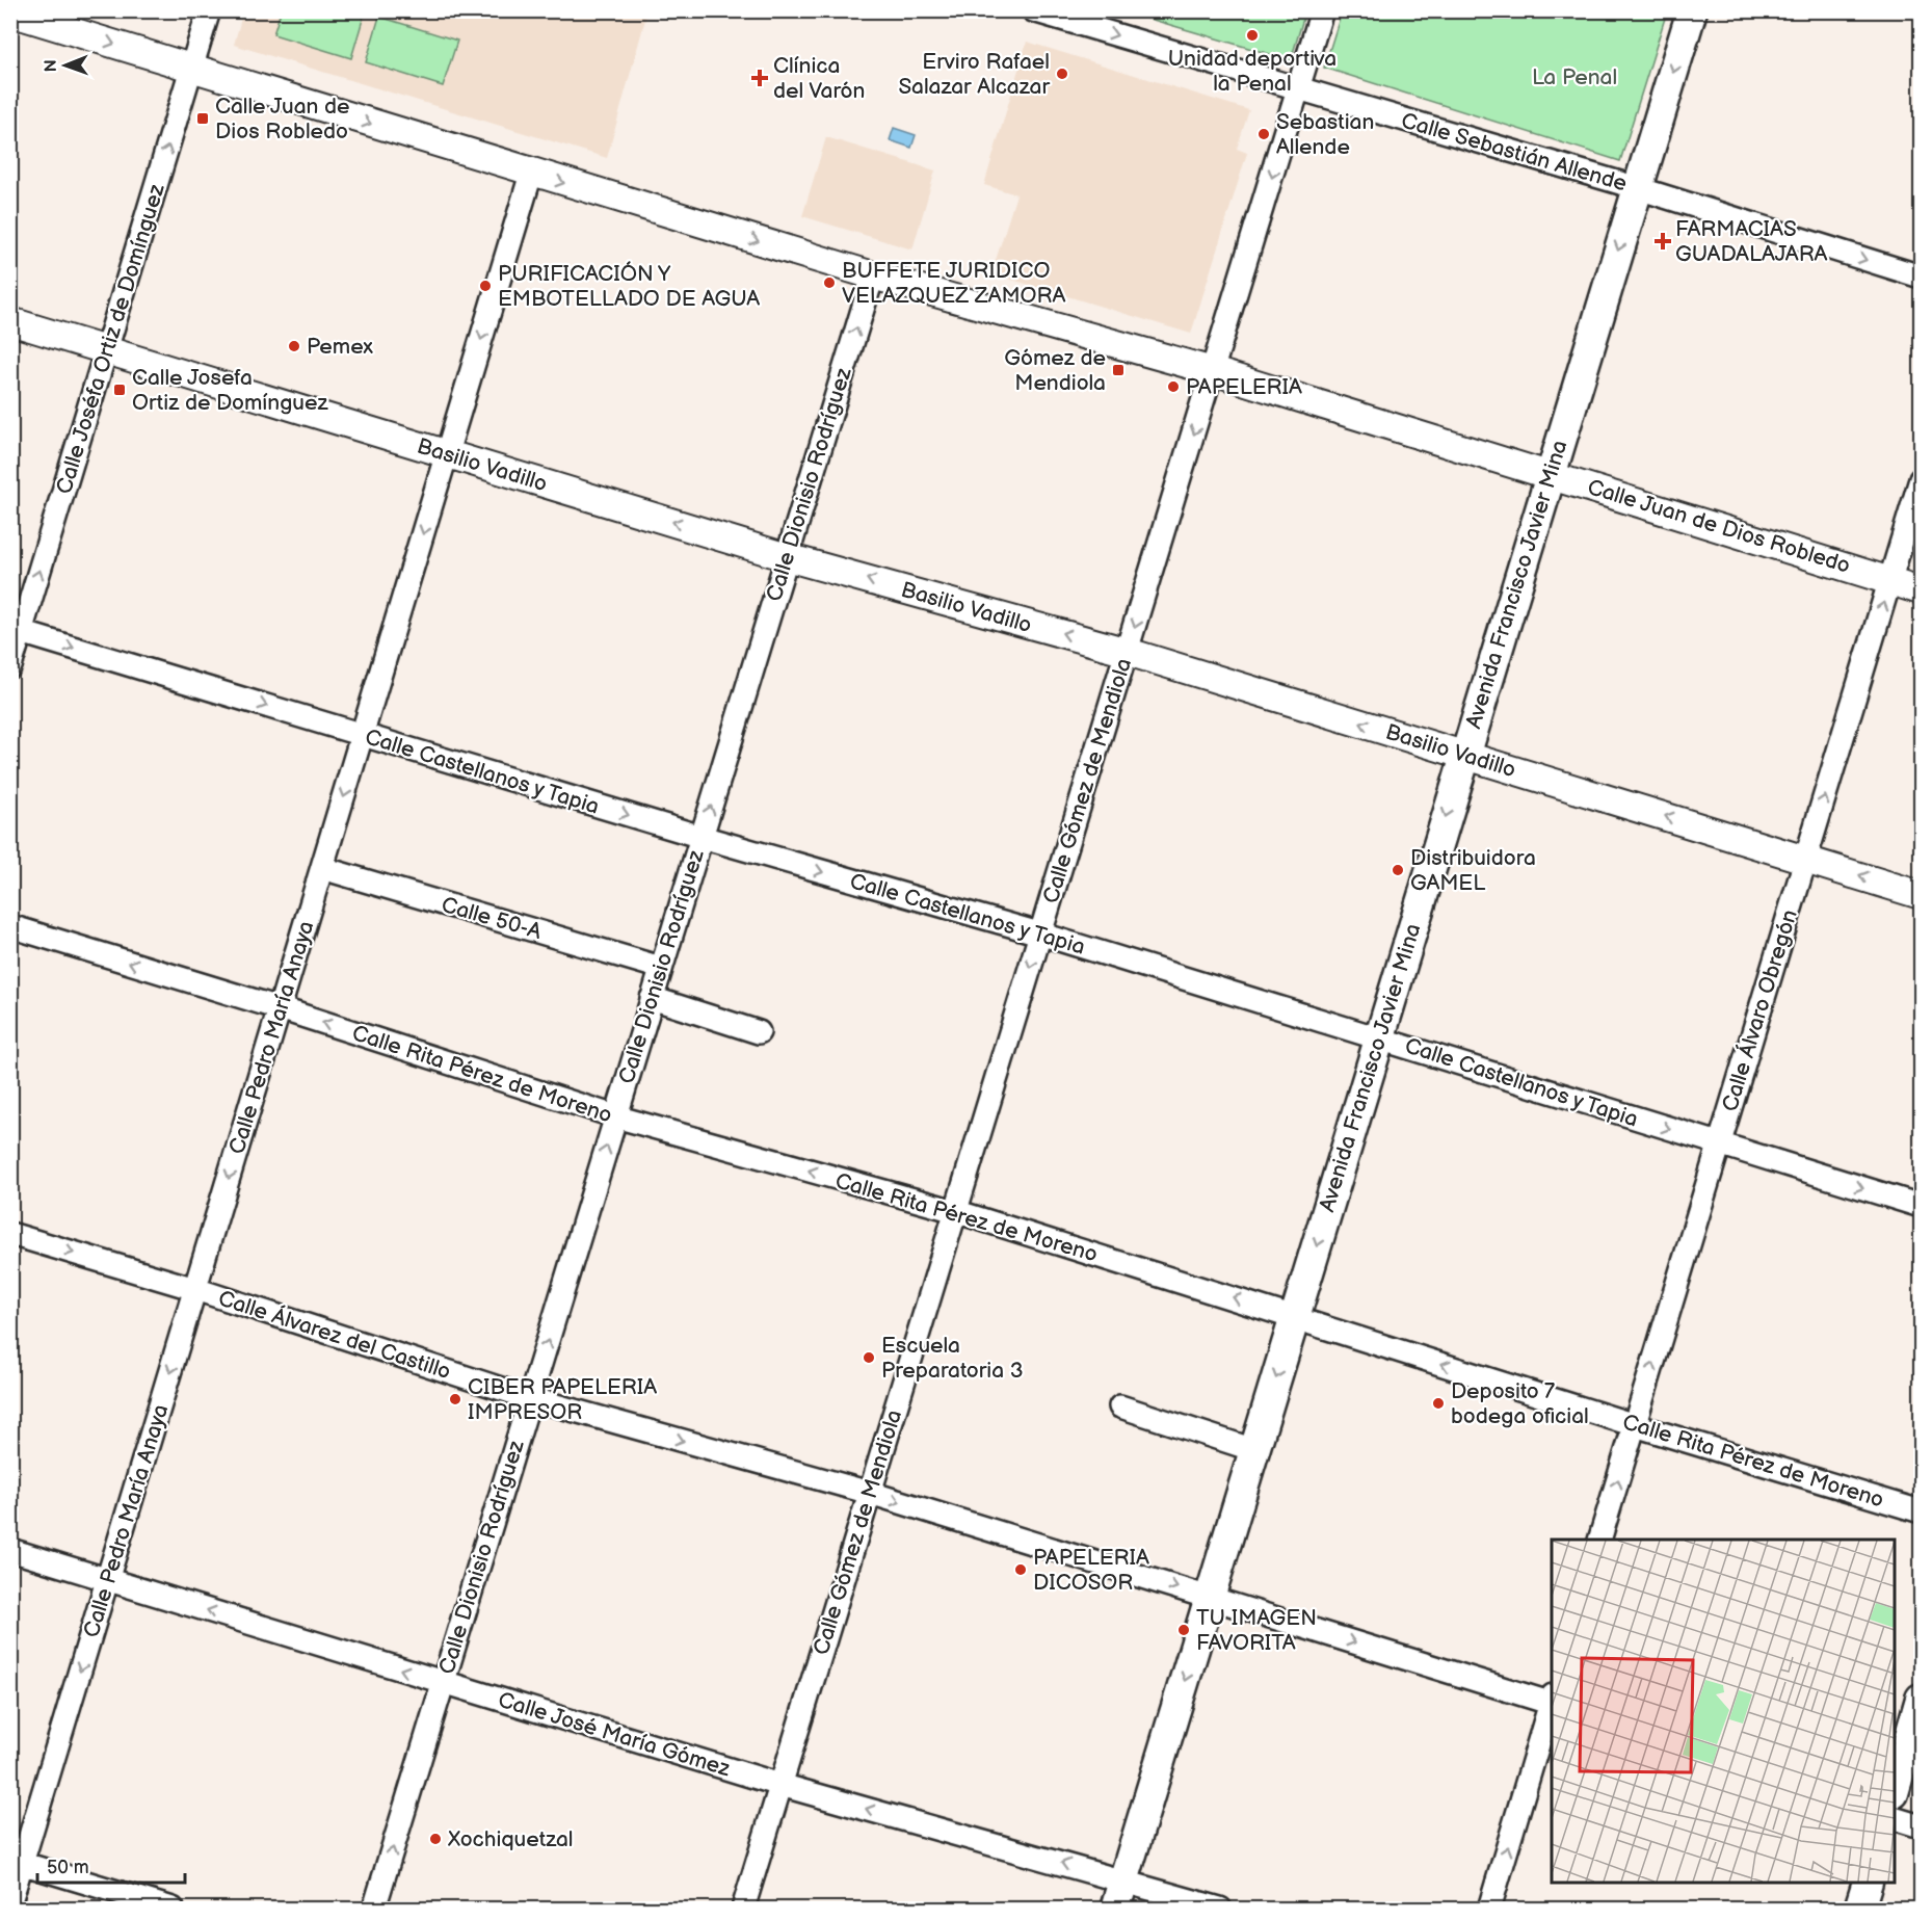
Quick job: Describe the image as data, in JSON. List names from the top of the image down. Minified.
{"streets":{"main road":["Avenida Francisco Javier Mina"],"street":["Calle Sebastián Allende","Calle Joséfa Ortiz de Domínguez","Basilio Vadillo","Calle Dionisio Rodríguez","Calle Juan de Dios Robledo","Calle Castellanos y Tapia","Calle Gómez de Mendiola","Calle 50-A","Calle Álvaro Obregón","Calle Pedro María Anaya","Calle Rita Pérez de Moreno","Calle Álvarez del Castillo","Calle José María Gómez"]},"crossings":[["Calle Sebastián Allende","Avenida Francisco Javier Mina"],["Calle Sebastián Allende","Calle Gómez de Mendiola"],["Calle Joséfa Ortiz de Domínguez","Basilio Vadillo"],["Calle Joséfa Ortiz de Domínguez","Calle Juan de Dios Robledo"],["Calle Joséfa Ortiz de Domínguez","Calle Castellanos y Tapia"],["Basilio Vadillo","Calle Dionisio Rodríguez"],["Basilio Vadillo","Avenida Francisco Javier Mina"],["Basilio Vadillo","Calle Gómez de Mendiola"],["Basilio Vadillo","Calle Álvaro Obregón"],["Basilio Vadillo","Calle Pedro María Anaya"],["Calle Dionisio Rodríguez","Calle Juan de Dios Robledo"],["Calle Dionisio Rodríguez","Calle Castellanos y Tapia"],["Calle Dionisio Rodríguez","Calle 50-A"],["Calle Dionisio Rodríguez","Calle Rita Pérez de Moreno"],["Calle Dionisio Rodríguez","Calle Álvarez del Castillo"],["Calle Dionisio Rodríguez","Calle José María Gómez"],["Calle Juan de Dios Robledo","Avenida Francisco Javier Mina"],["Calle Juan de Dios Robledo","Calle Gómez de Mendiola"],["Calle Juan de Dios Robledo","Calle Álvaro Obregón"],["Calle Juan de Dios Robledo","Calle Pedro María Anaya"],["Avenida Francisco Javier Mina","Calle Castellanos y Tapia"],["Avenida Francisco Javier Mina","Calle Rita Pérez de Moreno"],["Avenida Francisco Javier Mina","Calle Álvarez del Castillo"],["Avenida Francisco Javier Mina","Calle José María Gómez"],["Calle Castellanos y Tapia","Calle Gómez de Mendiola"],["Calle Castellanos y Tapia","Calle Álvaro Obregón"],["Calle Castellanos y Tapia","Calle Pedro María Anaya"],["Calle Gómez de Mendiola","Calle Rita Pérez de Moreno"],["Calle Gómez de Mendiola","Calle Álvarez del Castillo"],["Calle Gómez de Mendiola","Calle José María Gómez"],["Calle 50-A","Calle Pedro María Anaya"],["Calle Álvaro Obregón","Calle Rita Pérez de Moreno"],["Calle Pedro María Anaya","Calle Rita Pérez de Moreno"],["Calle Pedro María Anaya","Calle Álvarez del Castillo"],["Calle Pedro María Anaya","Calle José María Gómez"]],"one_way":["Calle Sebastián Allende","Calle Joséfa Ortiz de Domínguez","Basilio Vadillo","Calle Dionisio Rodríguez","Calle Juan de Dios Robledo","Avenida Francisco Javier Mina","Calle Castellanos y Tapia","Calle Gómez de Mendiola","Calle Álvaro Obregón","Calle Pedro María Anaya","Calle Rita Pérez de Moreno","Calle Álvarez del Castillo","Calle José María Gómez"],"parks":["La Penal"],"places":{"other":["Unidad deportiva la Penal","Erviro Rafael Salazar Alcazar","Sebastian Allende","BUFFETE JURIDICO VELAZQUEZ ZAMORA","PURIFICACIÓN Y EMBOTELLADO DE AGUA","Pemex","PAPELERIA","Distribuidora GAMEL","Escuela Preparatoria 3","CIBER PAPELERIA IMPRESOR","Deposito 7 bodega oficial","PAPELERIA DICOSOR","TU IMAGEN FAVORITA","Xochiquetzal"],"health":["Clínica del Varón","FARMACIAS GUADALAJARA"],"transit":["Calle Juan de Dios Robledo","Gómez de Mendiola","Calle Josefa Ortiz de Domínguez"]},"scale_bar":"50 m","north":"left"}
